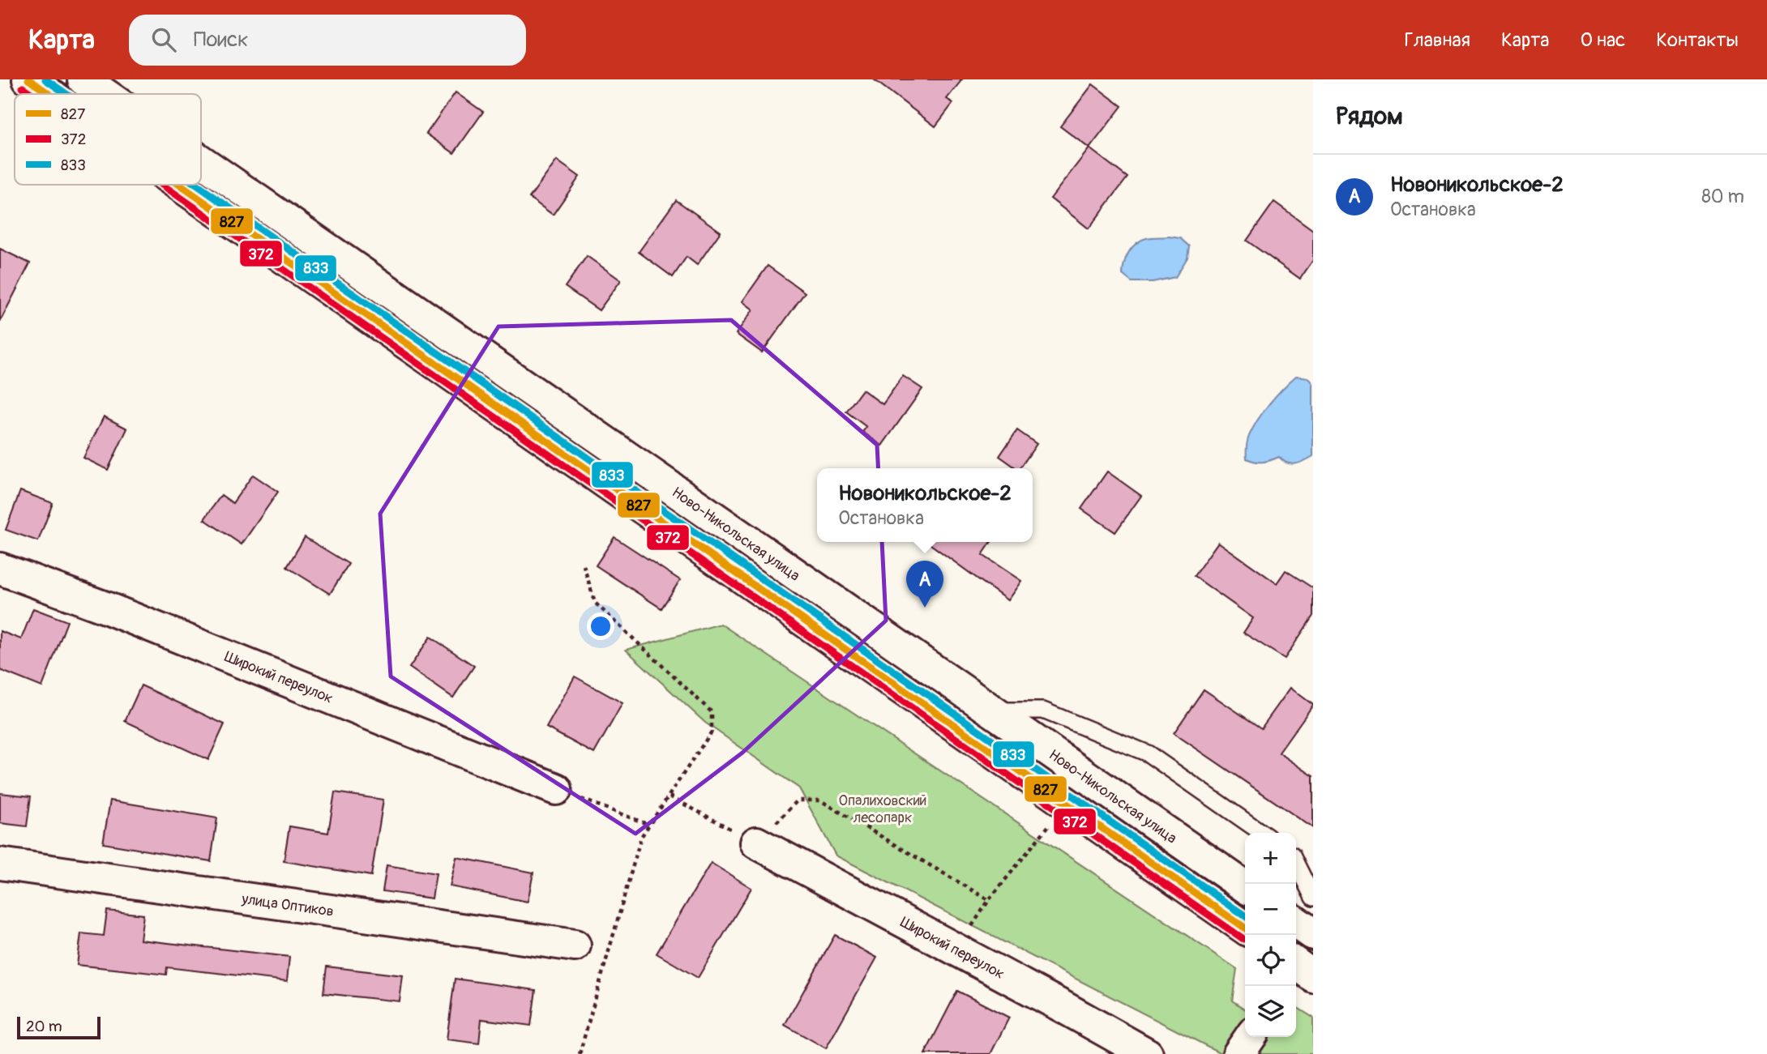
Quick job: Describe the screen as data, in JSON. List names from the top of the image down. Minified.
{"streets":{"main road":["Ново-Никольская улица","Широкий переулок","улица Оптиков"]},"parks":["Опалиховский лесопарк"],"lines":["transit line 827","transit line 833","transit line 372"],"legend":["827","372","833"],"scale_bar":"20 m","page":{"header":"Карта","search":"Поиск","nav":["Главная","Карта","О нас","Контакты"],"heading":"Рядом","list":[{"mark":"A","name":"Новоникольское-2","note":"Остановка","value":"80 m"}],"popup":["Новоникольское-2","Остановка"],"pins":"A","map_buttons":["+","−"],"scale":"20 m"}}
